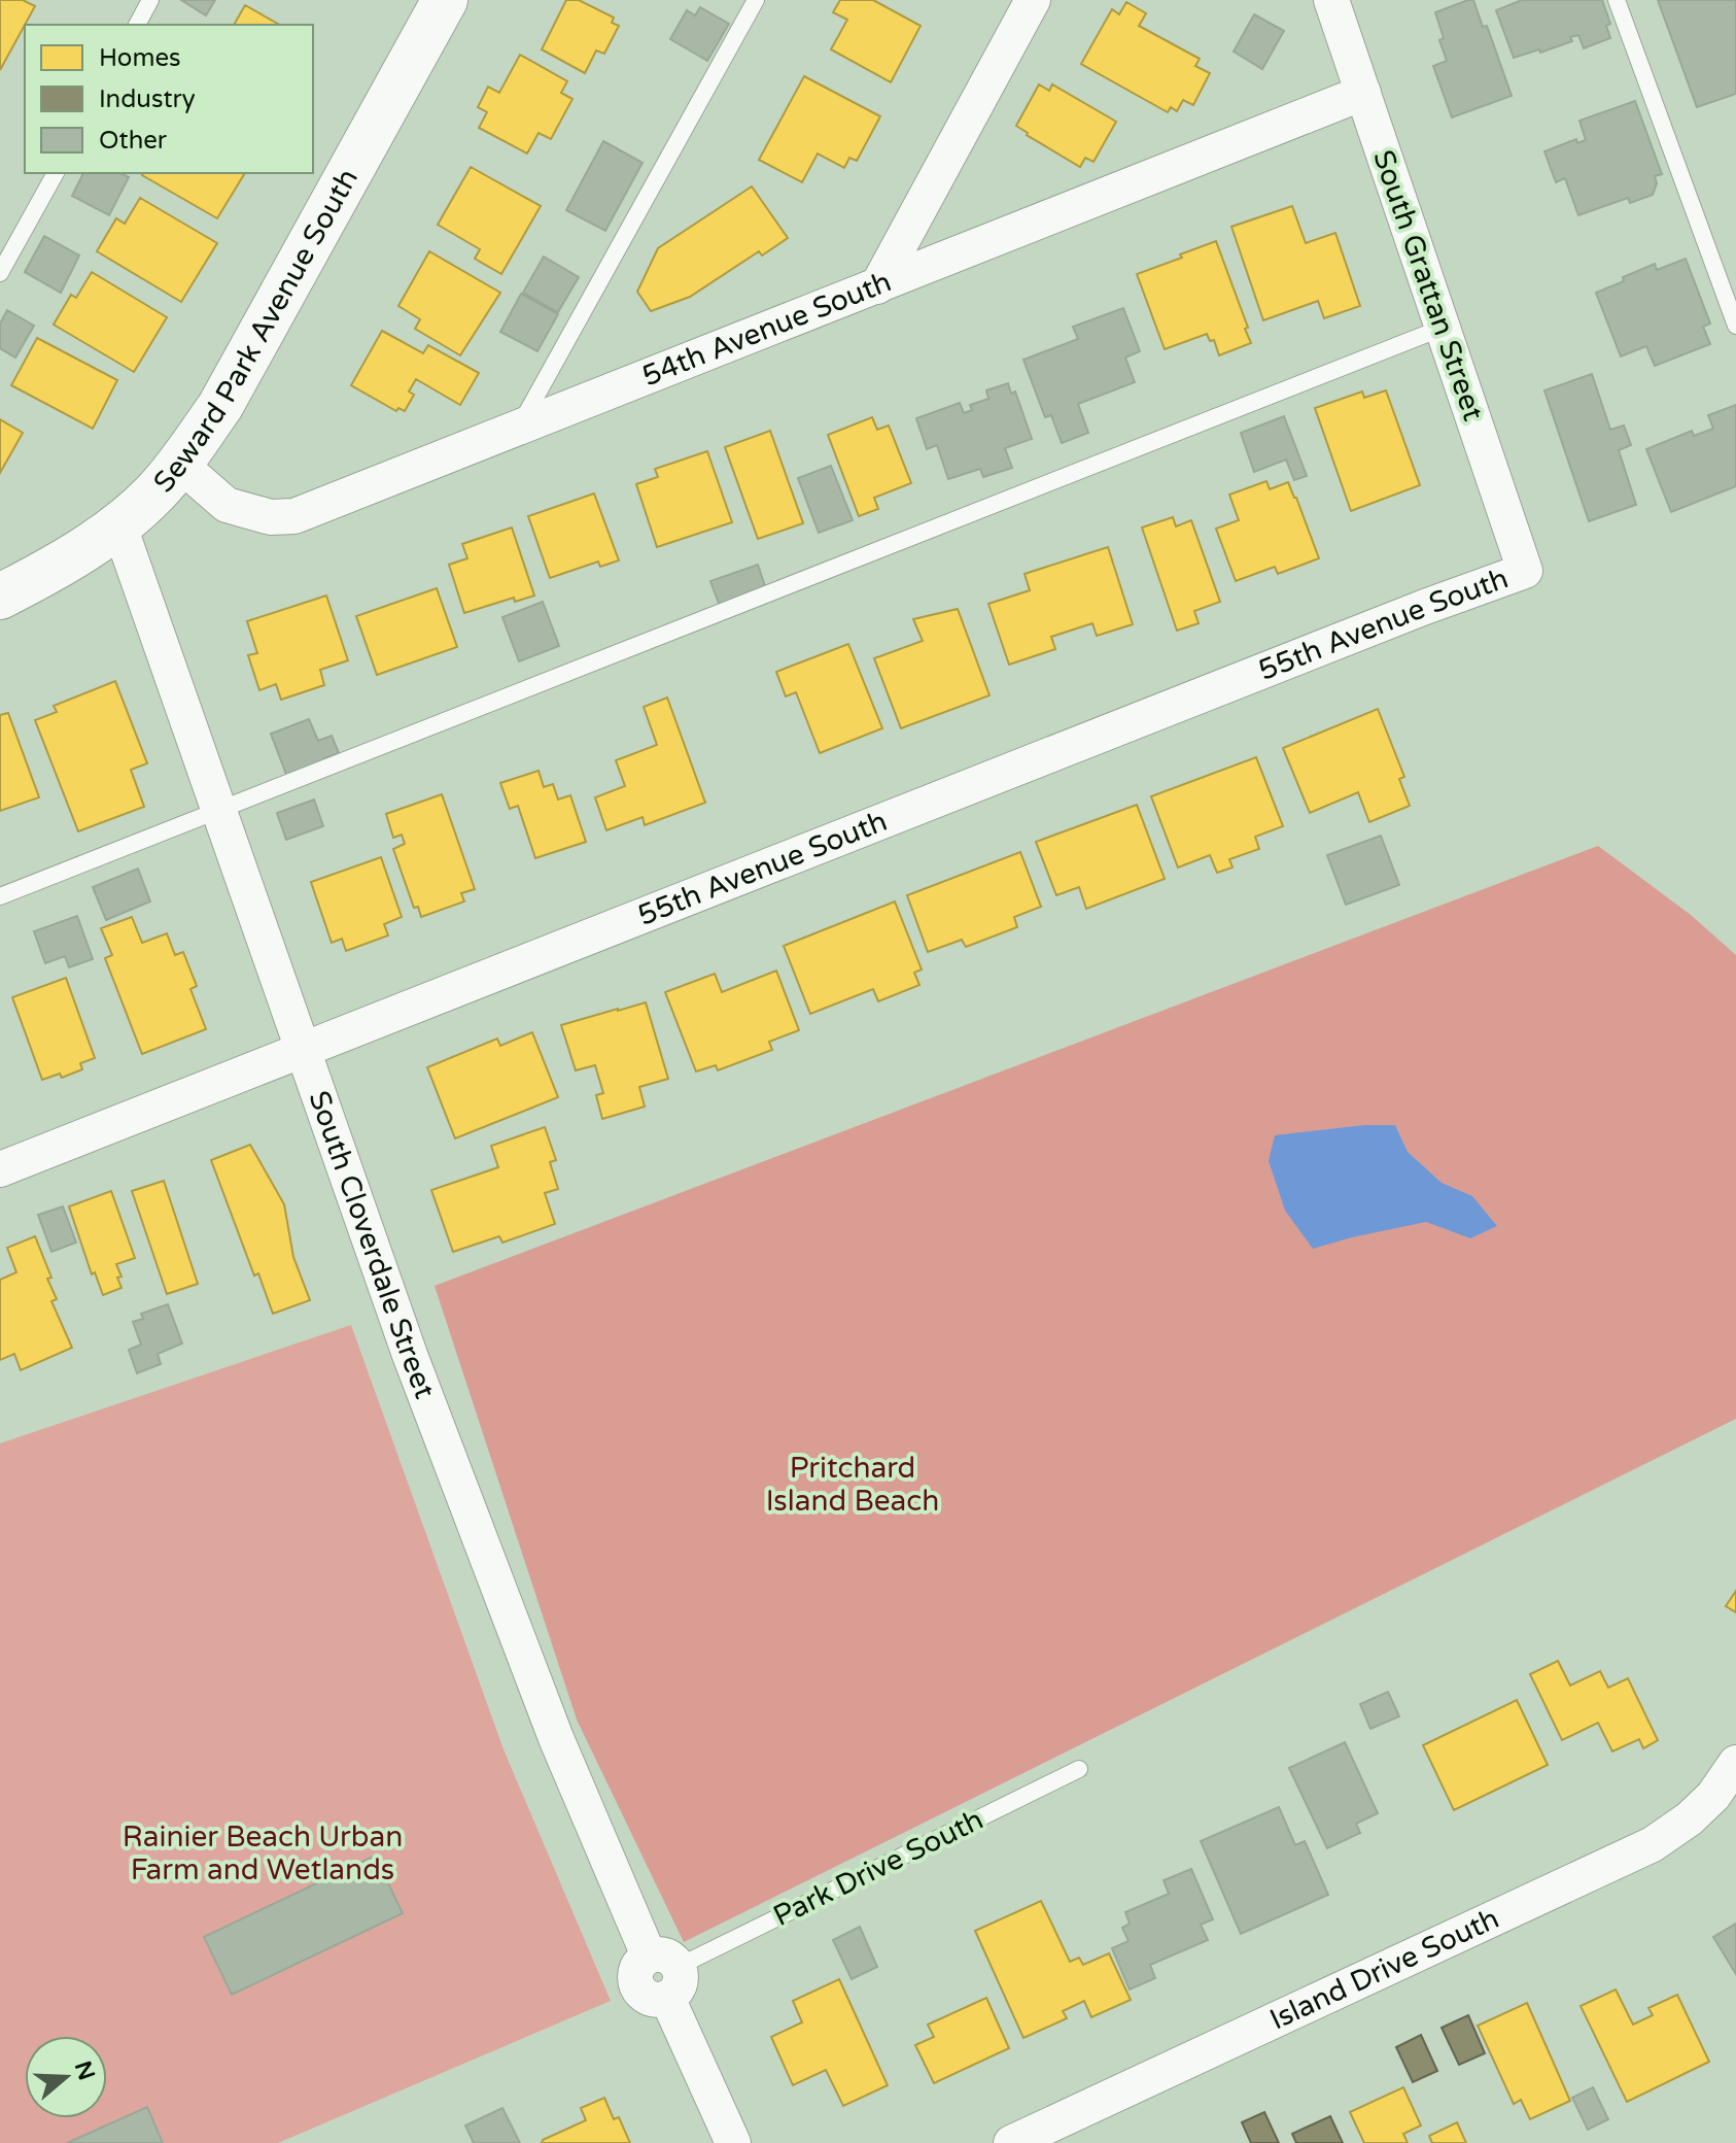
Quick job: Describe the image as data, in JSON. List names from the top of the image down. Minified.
{"streets":{"street":["South Grattan Street","Seward Park Avenue South","54th Avenue South","55th Avenue South","South Cloverdale Street","Island Drive South"],"lane":["Park Drive South"]},"crossings":[["South Grattan Street","54th Avenue South"],["South Grattan Street","55th Avenue South"],["Seward Park Avenue South","54th Avenue South"],["Seward Park Avenue South","South Cloverdale Street"],["55th Avenue South","South Cloverdale Street"],["South Cloverdale Street","Park Drive South"]],"parks":["Pritchard Island Beach","Rainier Beach Urban Farm and Wetlands"],"legend":["Homes","Industry","Other"],"north":"right"}
